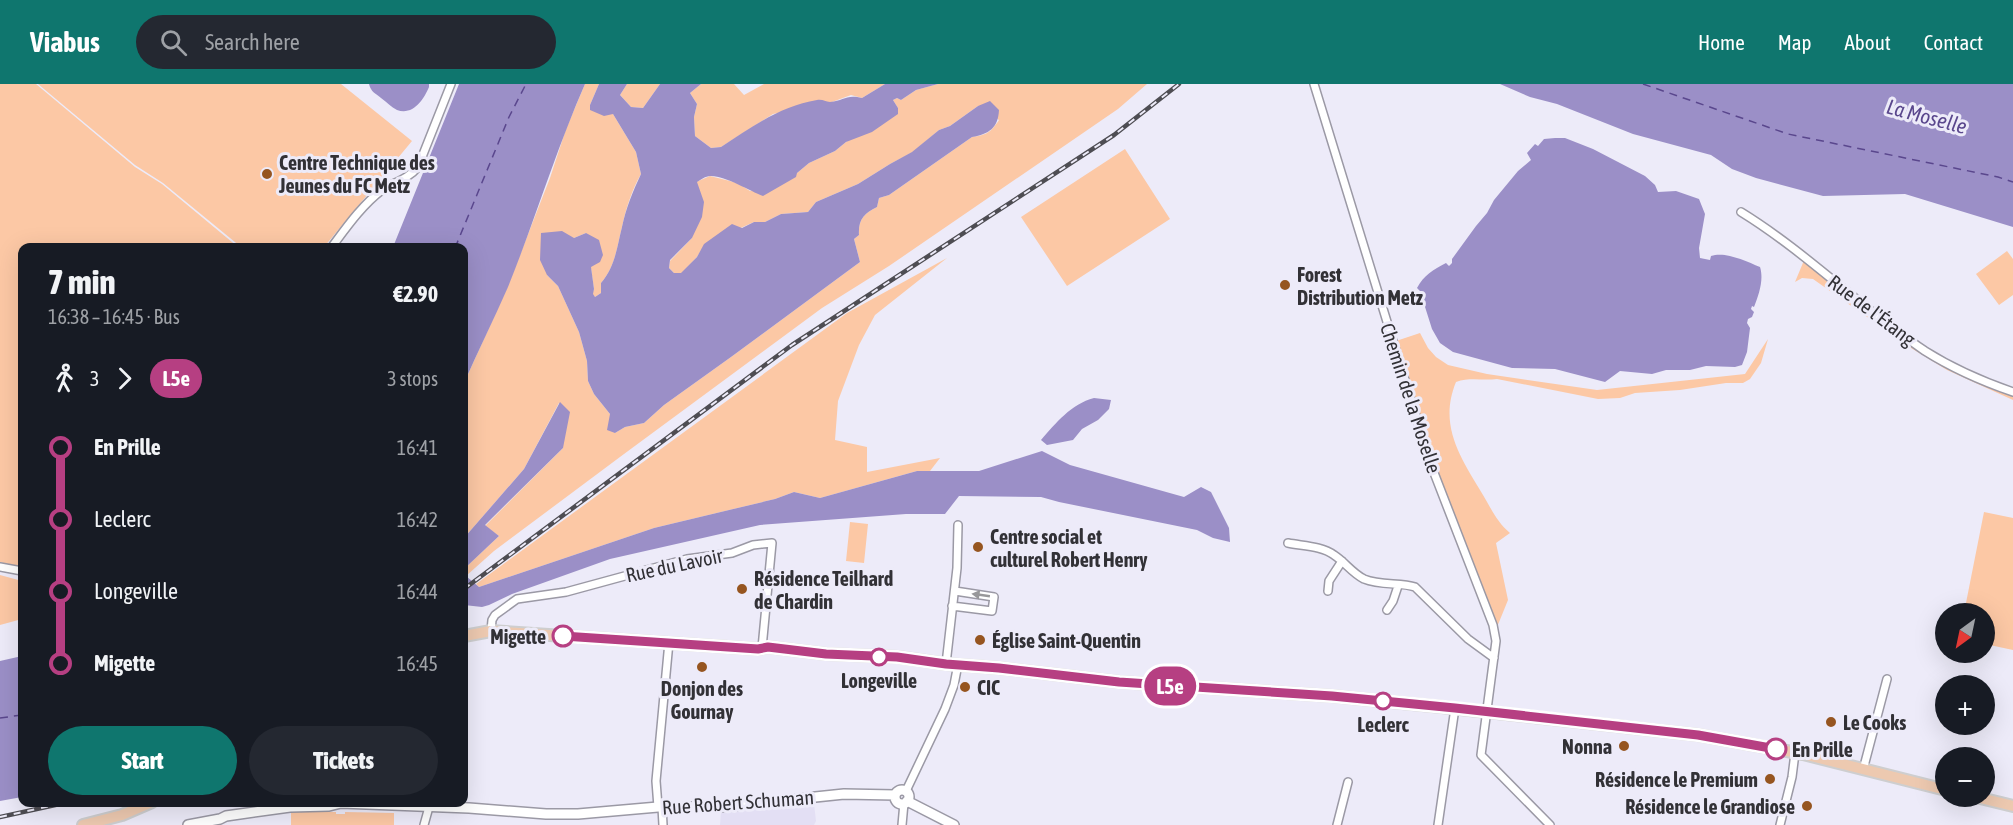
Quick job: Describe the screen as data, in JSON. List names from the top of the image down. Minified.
{"streets":{"street":["Rue de l'Étang","Chemin de la Moselle","Rue du Lavoir","Rue Robert Schuman"]},"water":["La Moselle"],"places":["Centre Technique des Jeunes du FC Metz","Forest Distribution Metz","Centre social et culturel Robert Henry","Résidence Teilhard de Chardin","Migette","Église Saint-Quentin","Longeville","Donjon des Gournay","CIC","Leclerc","Le Cooks","Nonna","En Prille","Résidence le Premium","Résidence le Grandiose"],"lines":["bus line L5e"],"north":"bottom left","page":{"header":"Viabus","search":"Search here","nav":["Home","Map","About","Contact"],"on_map":"L5e","heading":["7 min","16:38 – 16:45 · Bus","€2.90"],"legs":["3","L5e","3 stops"],"list":[{"name":"En Prille","value":"16:41"},{"name":"Leclerc","value":"16:42"},{"name":"Longeville","value":"16:44"},{"name":"Migette","value":"16:45"}],"map_buttons":["+","−"],"buttons":["Start","Tickets"]}}
